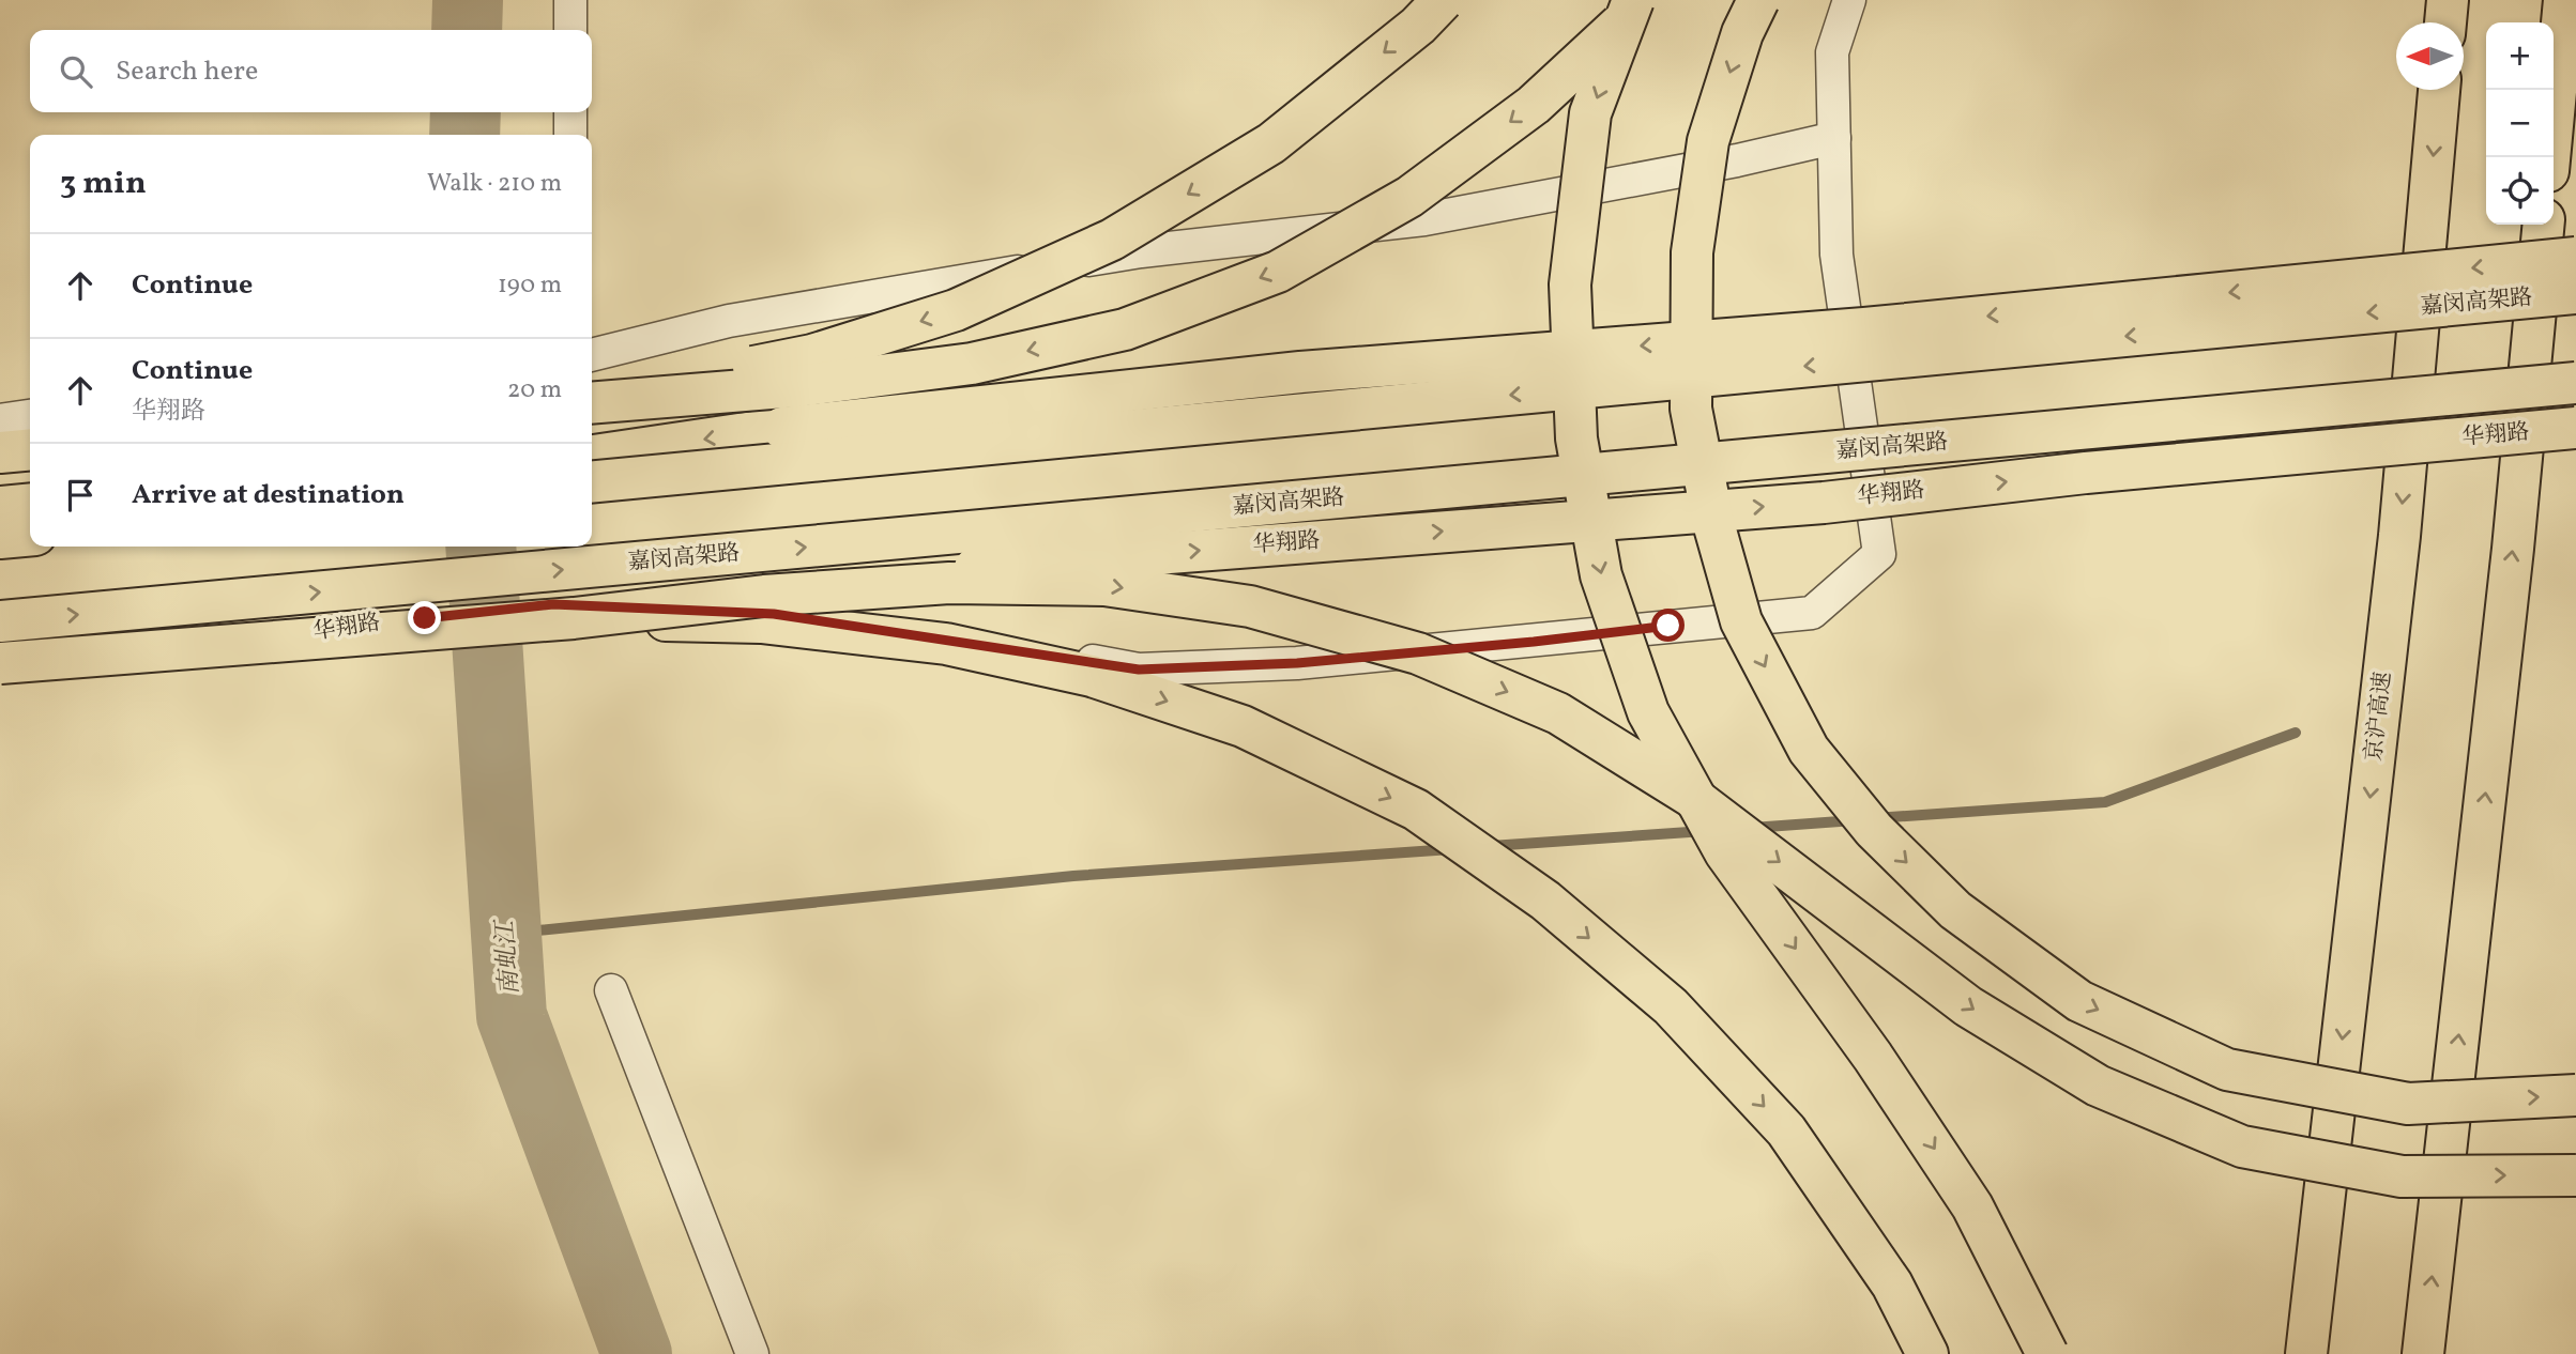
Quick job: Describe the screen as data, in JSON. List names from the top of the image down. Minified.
{"streets":{"main road":["嘉闵高架路","华翔路","京沪高速"]},"water":["南虬江"],"north":"left","page":{"map_buttons":["+","−"],"search":"Search here","heading":["3 min","Walk · 210 m"],"list":[["Continue","190 m"],["Continue","华翔路","20 m"],"Arrive at destination"]}}
